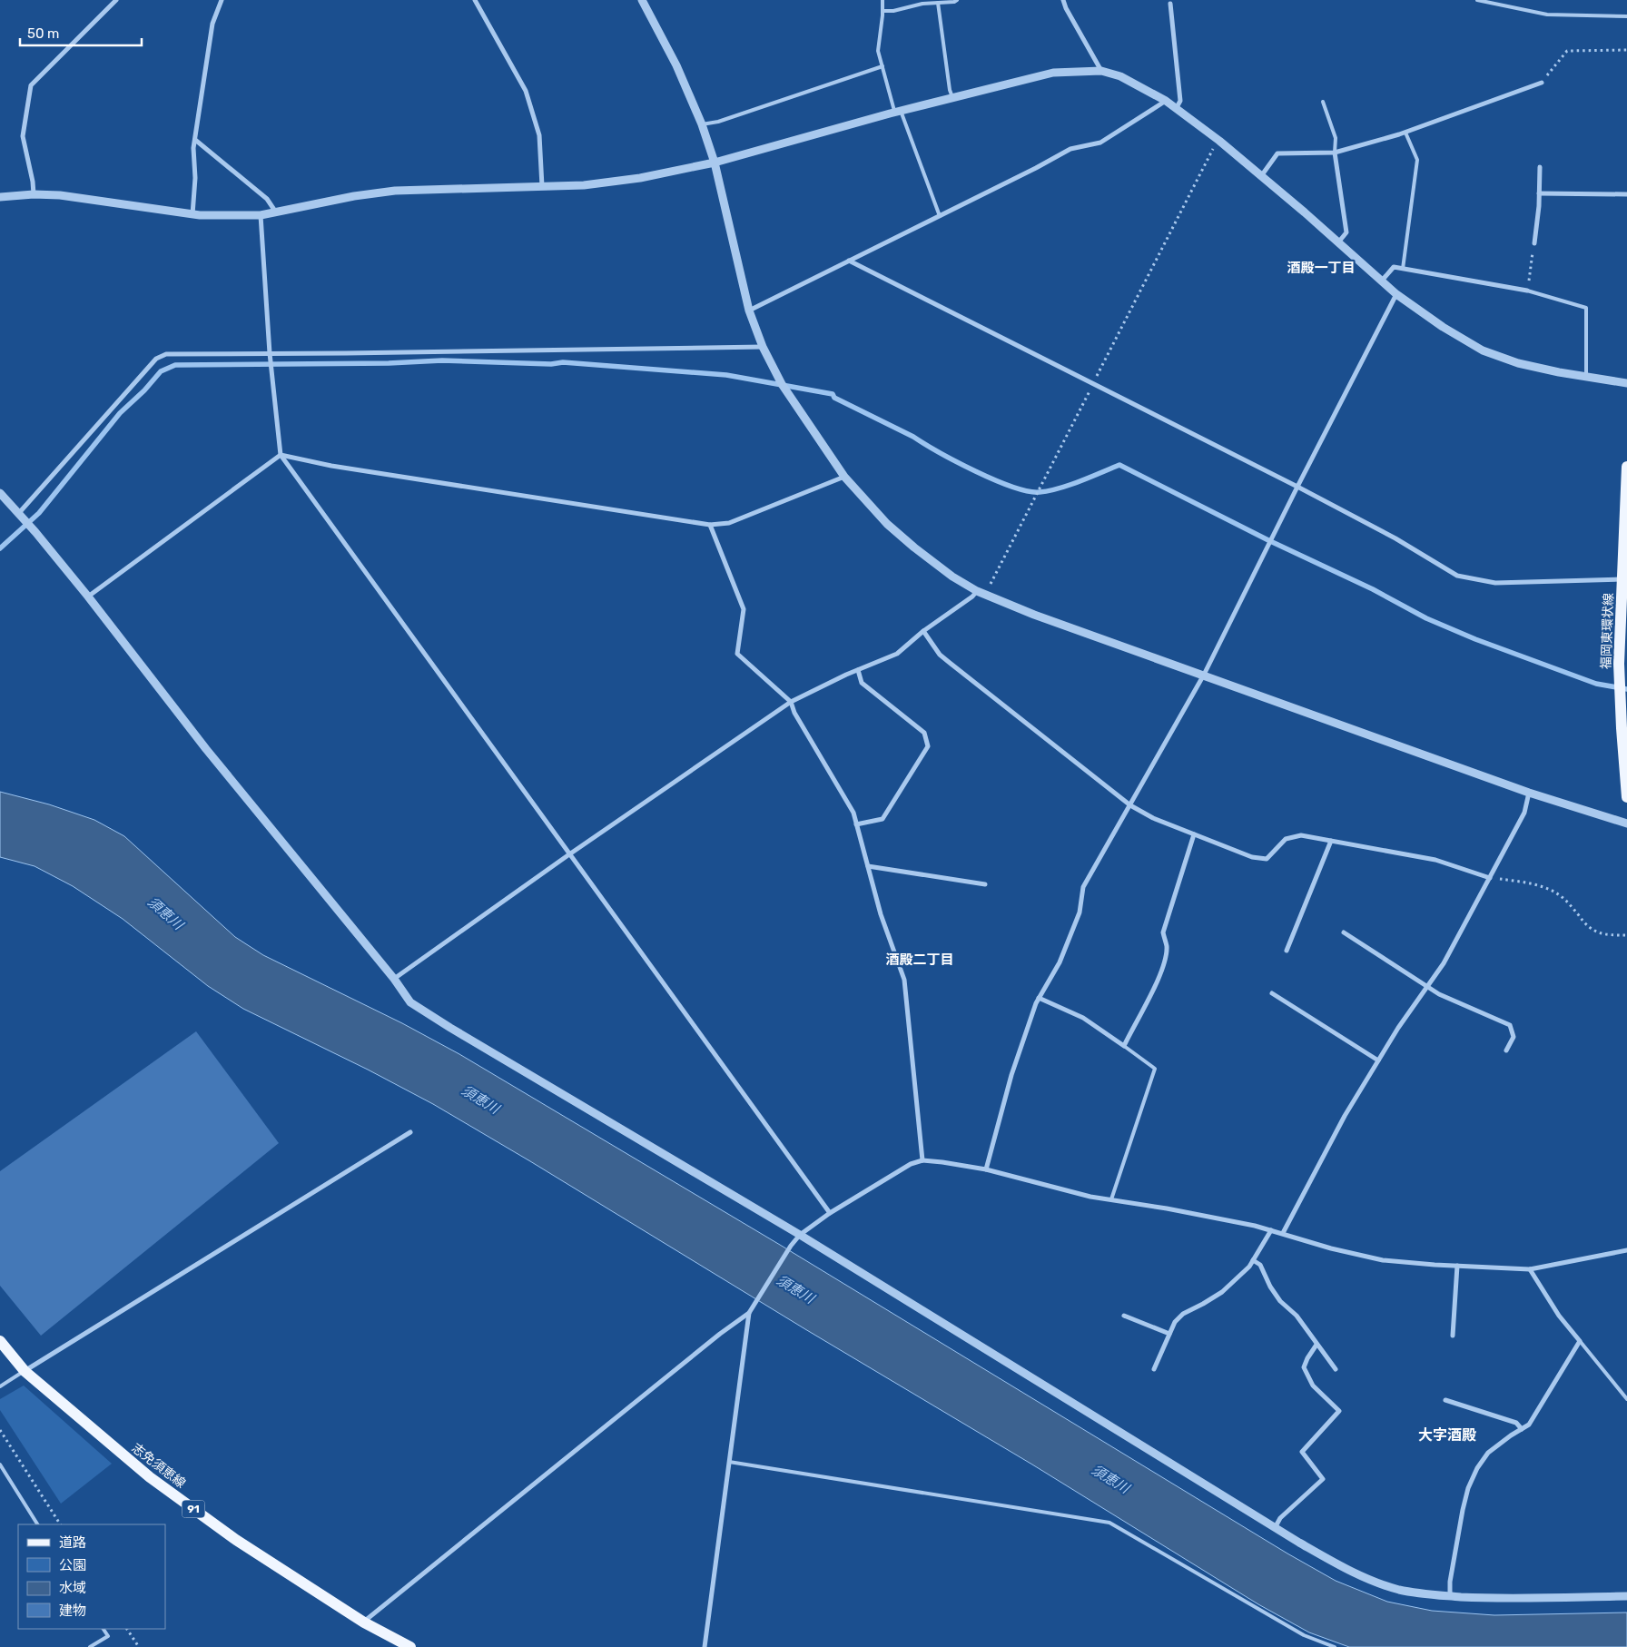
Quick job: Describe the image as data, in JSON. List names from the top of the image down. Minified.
{"streets":{"main road":["福岡東環状線","志免須恵線","91"]},"districts":["酒殿一丁目","酒殿二丁目","大字酒殿"],"water":["須恵川"],"legend":["道路","公園","水域","建物"],"scale_bar":"50 m"}
